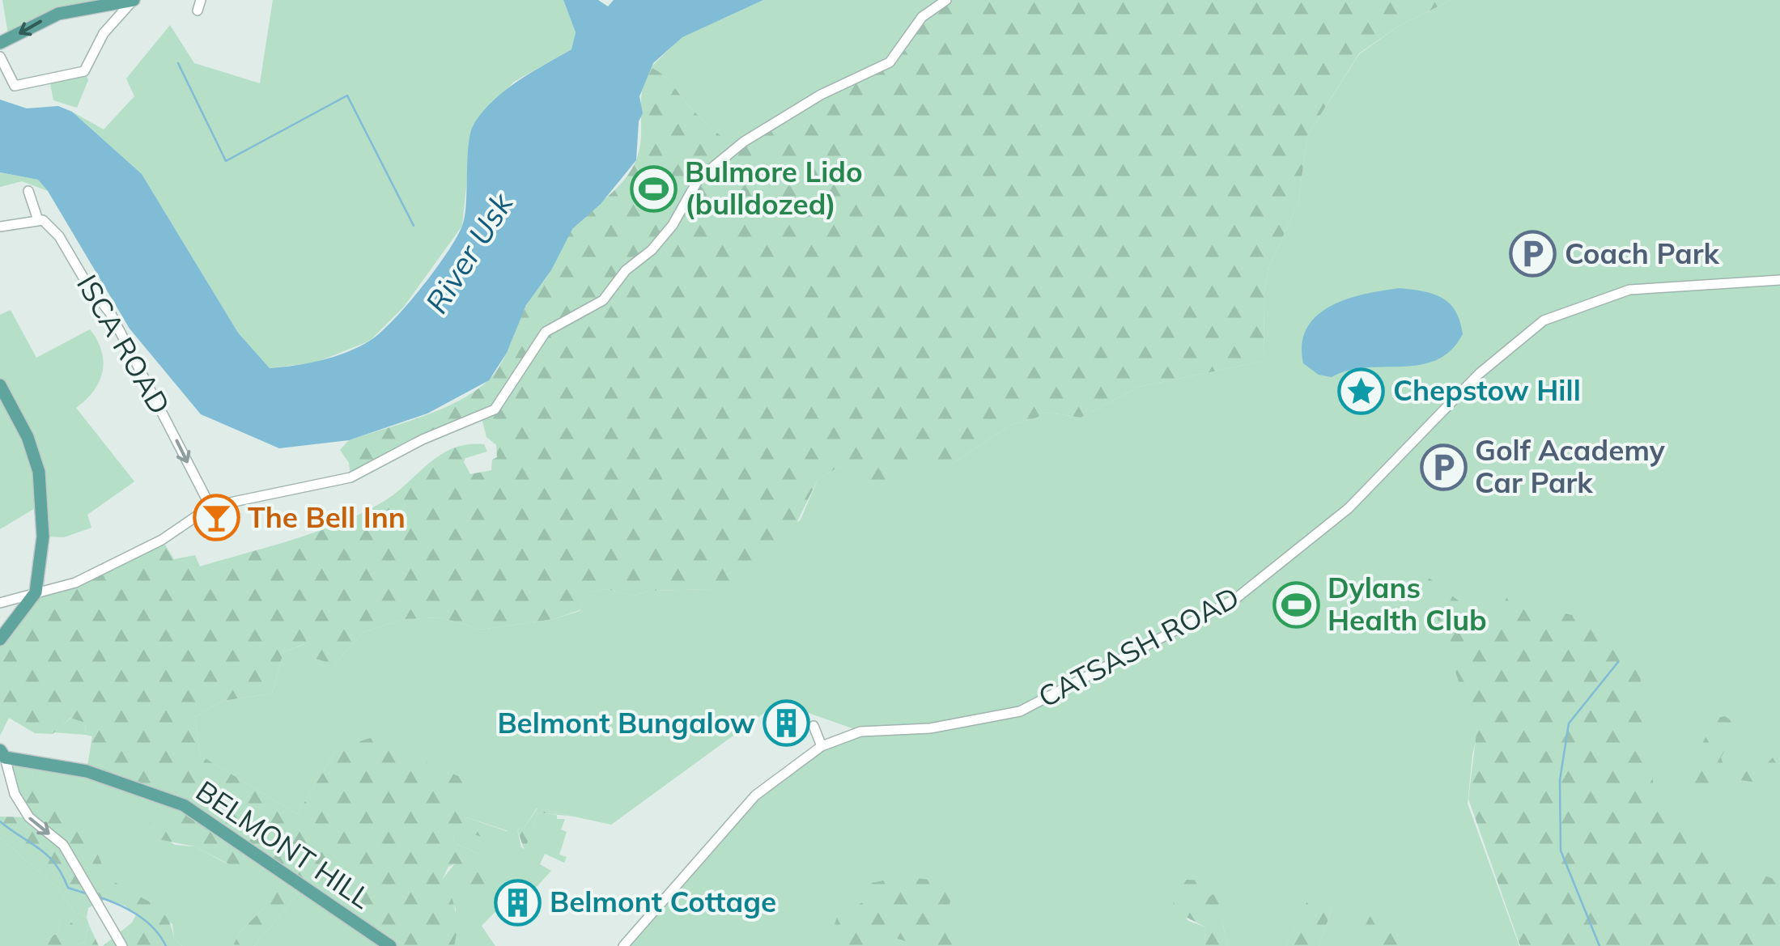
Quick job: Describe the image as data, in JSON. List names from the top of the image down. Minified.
{"streets":{"main road":["BELMONT HILL"],"street":["ISCA ROAD","CATSASH ROAD"]},"one_way":["ISCA ROAD"],"water":["River Usk"],"places":{"sports":["Bulmore Lido (bulldozed)","Dylans Health Club"],"parking":["Coach Park","Golf Academy Car Park"],"place":["Chepstow Hill"],"bar":["The Bell Inn"],"building":["Belmont Bungalow","Belmont Cottage"]}}
